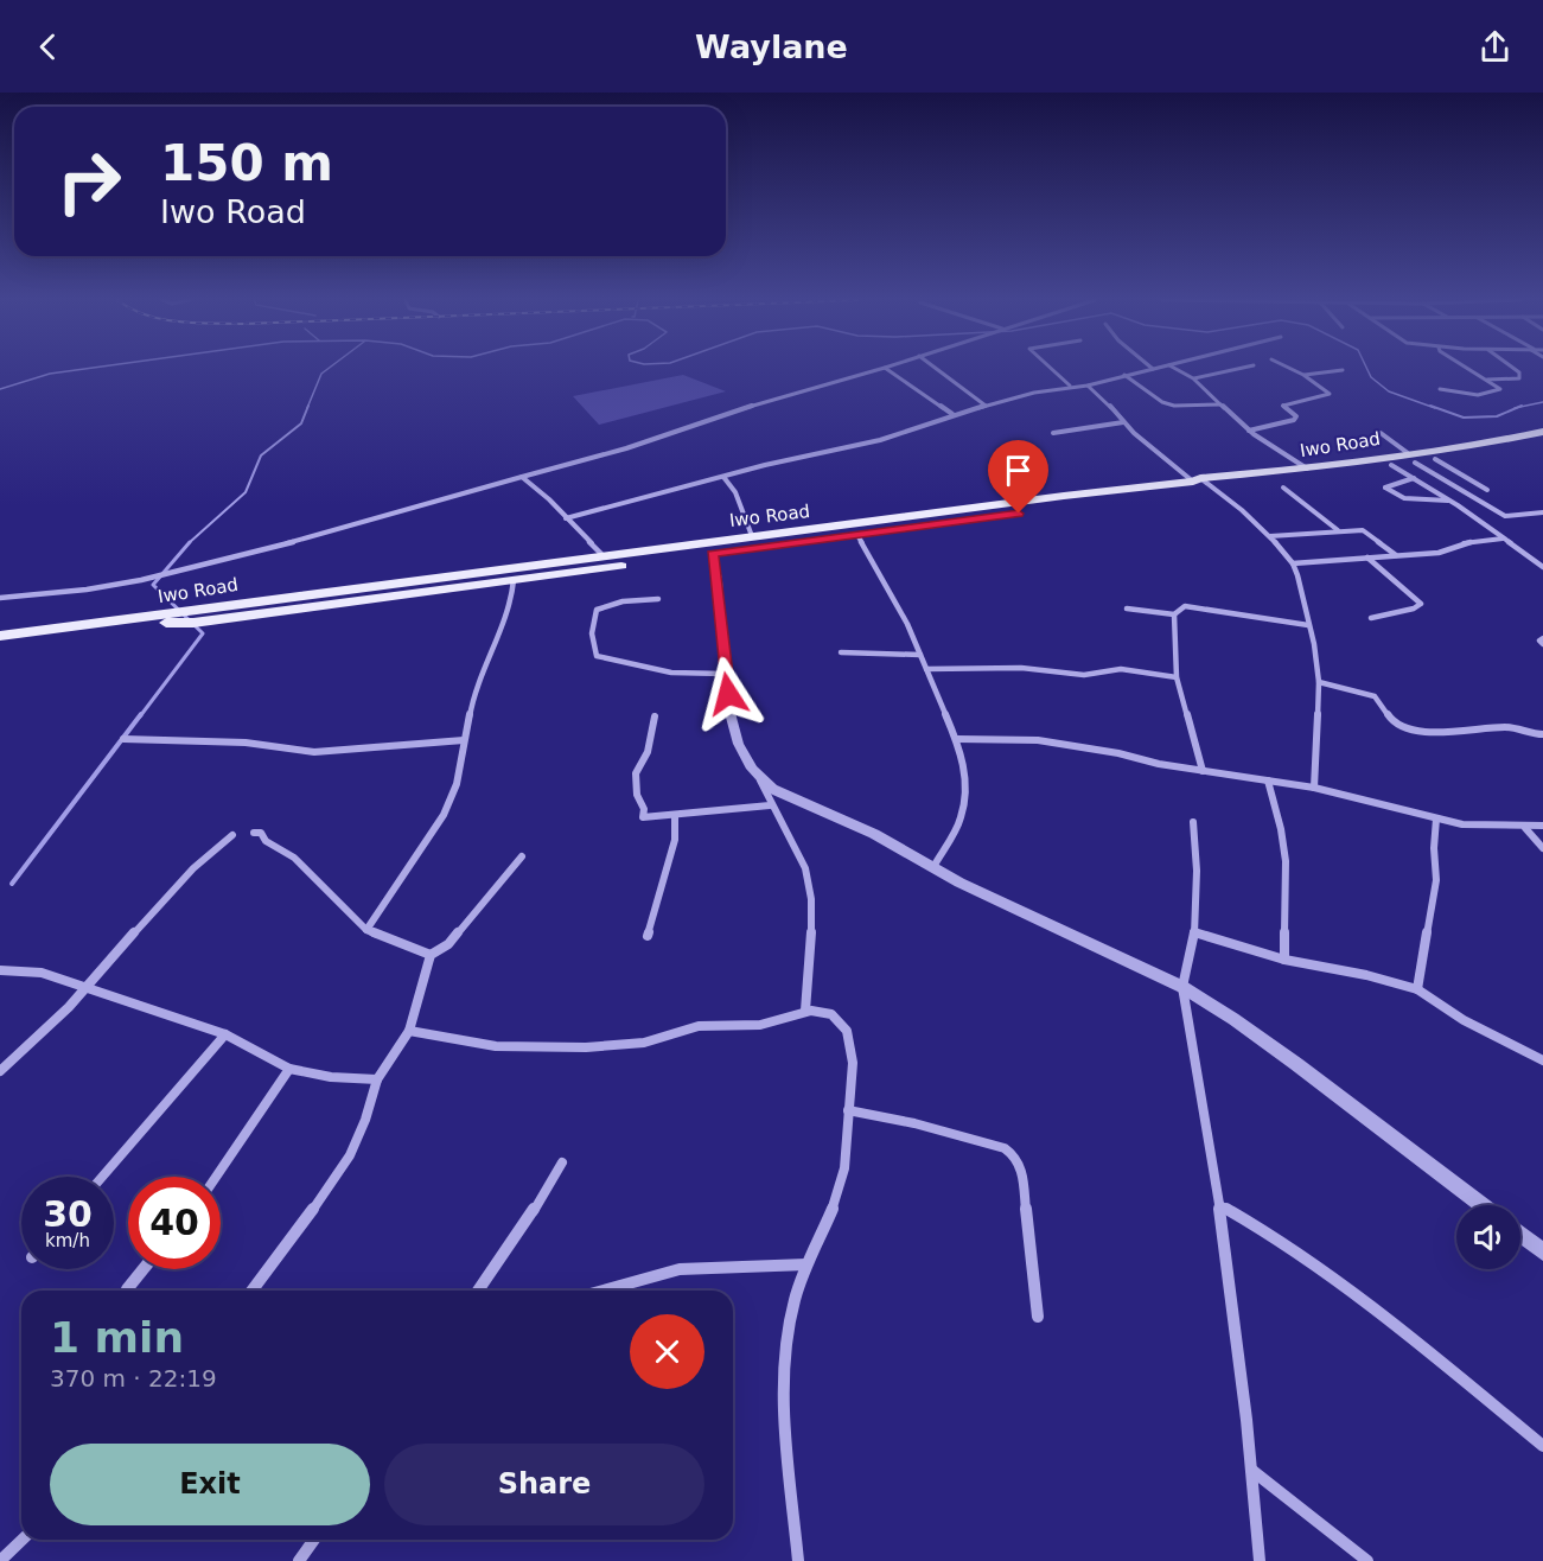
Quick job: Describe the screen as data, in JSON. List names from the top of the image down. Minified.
{"streets":{"main road":["Iwo Road"]},"page":{"header":"Waylane","turn":["150 m","Iwo Road"],"speed":"30 km/h","limit":"40","heading":["1 min","370 m · 22:19"],"buttons":["Exit","Share"]}}
